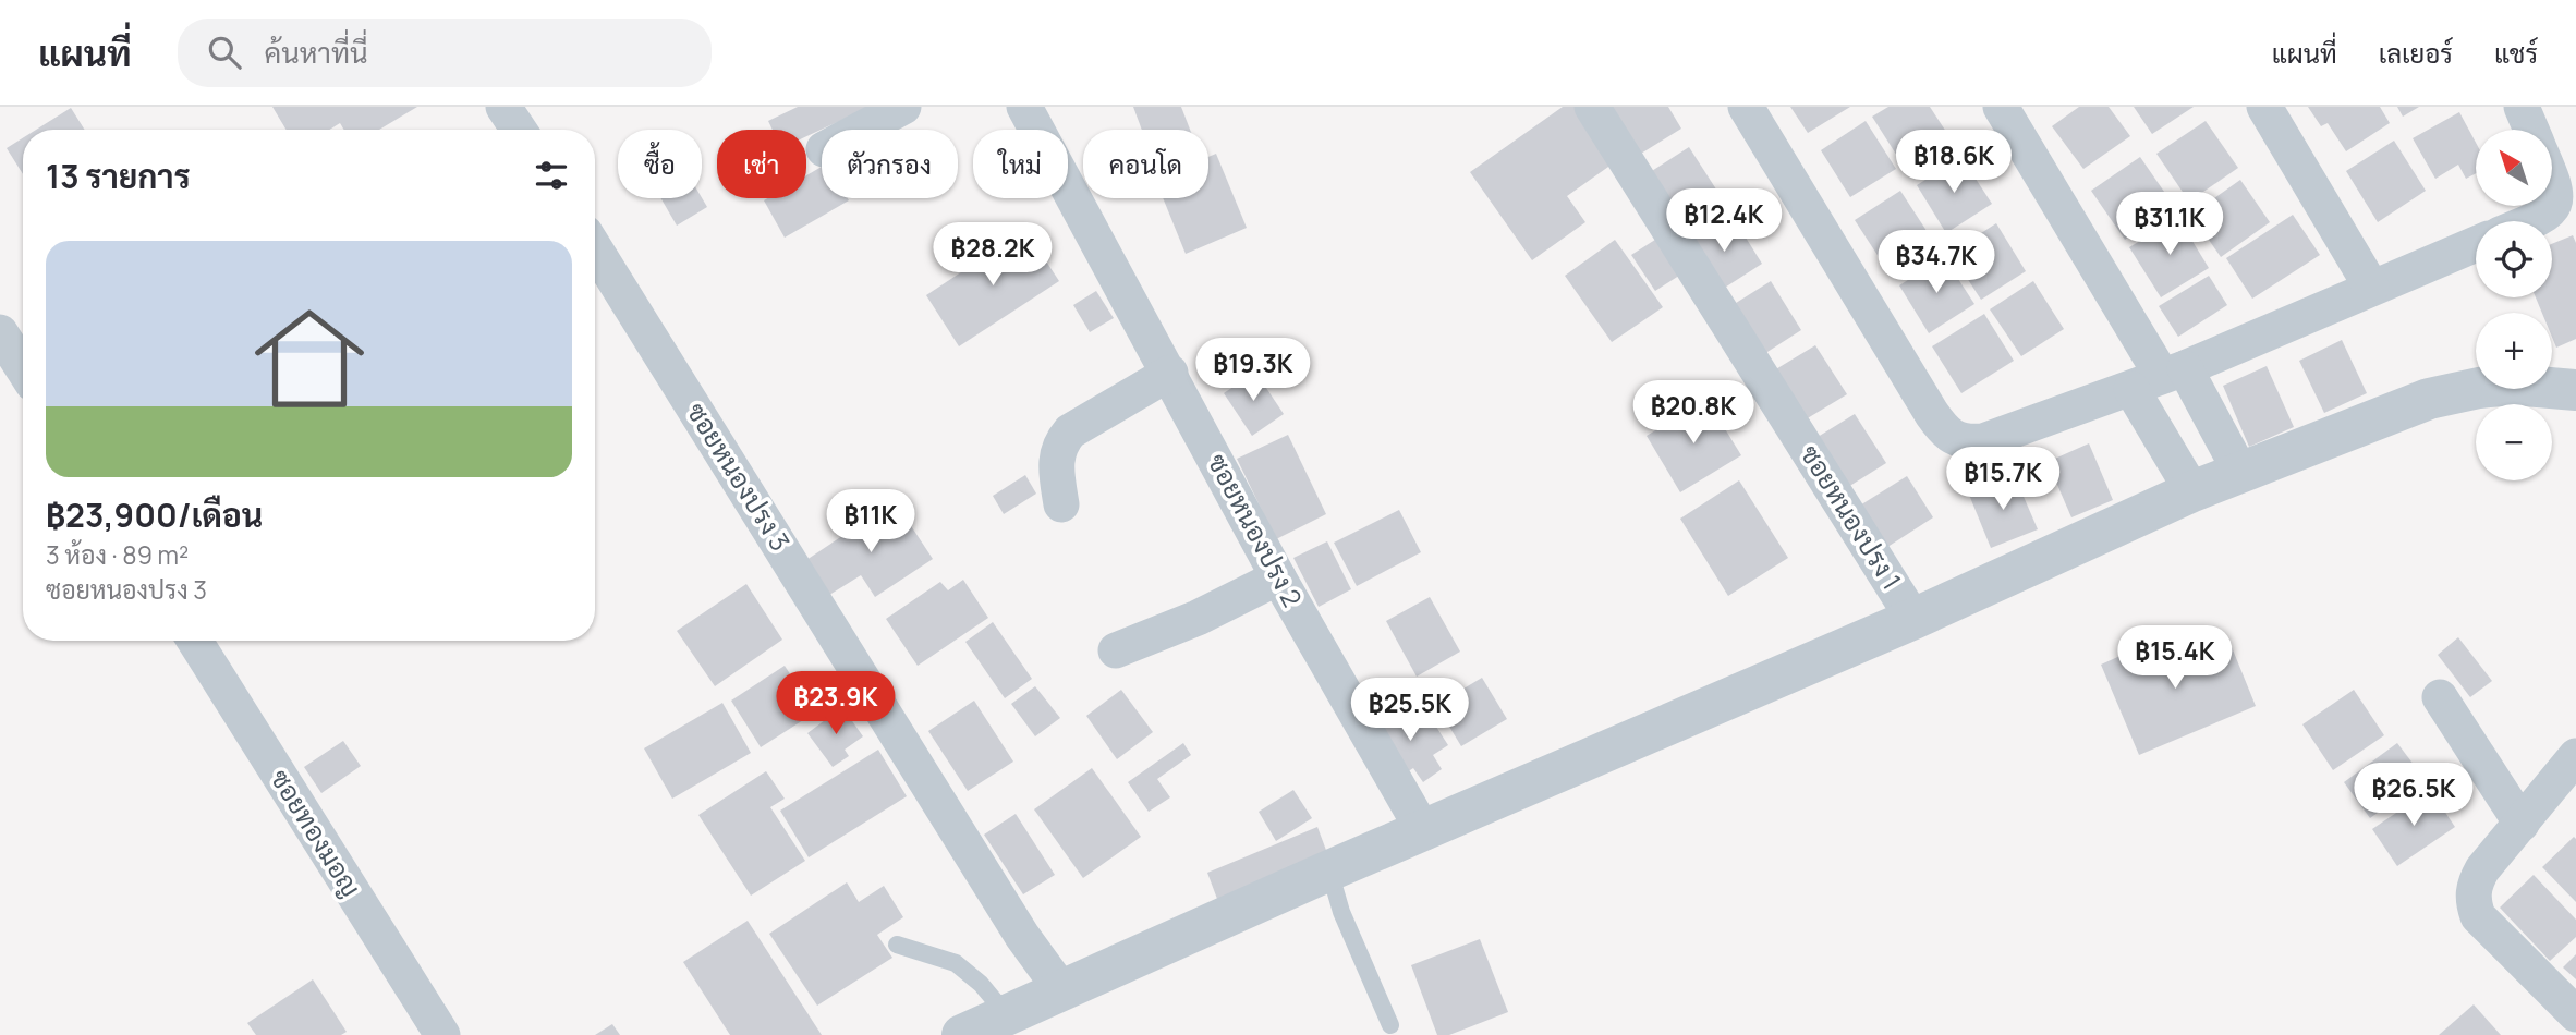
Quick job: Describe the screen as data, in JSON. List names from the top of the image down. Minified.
{"streets":{"street":["ซอยหนองปรง 3","ซอยหนองปรง 1","ซอยหนองปรง 2","ซอยทองมอญ"]},"north":"top left","page":{"header":"แผนที่","search":"ค้นหาที่นี่","nav":["แผนที่","เลเยอร์","แชร์"],"map_buttons":["+","−"],"price":["฿18.6K","฿12.4K","฿31.1K","฿28.2K","฿34.7K","฿19.3K","฿20.8K","฿15.7K","฿11K","฿15.4K","฿23.9K","฿25.5K","฿26.5K"],"chip":["ซื้อ","เช่า","ตัวกรอง","ใหม่","คอนโด"],"heading":"13 รายการ","list":[{"name":"฿23,900/เดือน","note":"3 ห้อง · 89 m² · ซอยหนองปรง 3"}]}}
